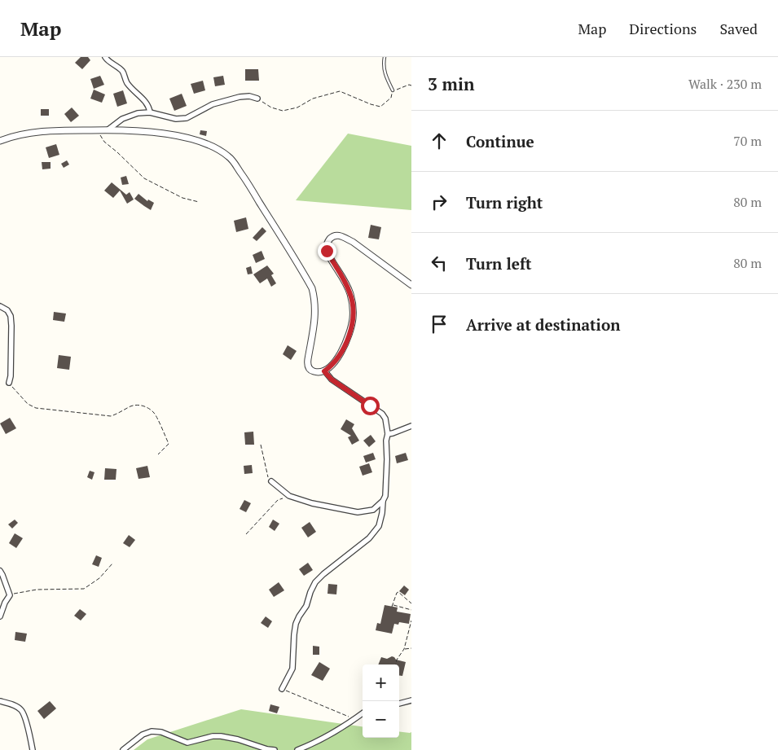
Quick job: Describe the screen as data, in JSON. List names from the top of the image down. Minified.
{"page":{"header":"Map","nav":["Map","Directions","Saved"],"heading":["3 min","Walk · 230 m"],"list":[["Continue","70 m"],["Turn right","80 m"],["Turn left","80 m"],"Arrive at destination"],"map_buttons":["+","−"]}}
